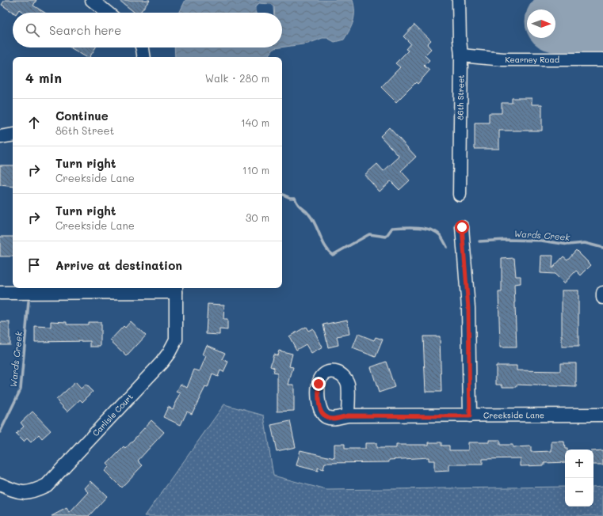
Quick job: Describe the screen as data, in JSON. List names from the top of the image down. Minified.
{"streets":{"street":["Kearney Road","86th Street","Carlisle Court","Creekside Lane"]},"crossings":[["Kearney Road","86th Street"]],"water":["Wards Creek"],"north":"right","page":{"search":"Search here","heading":["4 min","Walk · 280 m"],"list":[["Continue","86th Street","140 m"],["Turn right","Creekside Lane","110 m"],["Turn right","Creekside Lane","30 m"],"Arrive at destination"],"map_buttons":["+","−"]}}
